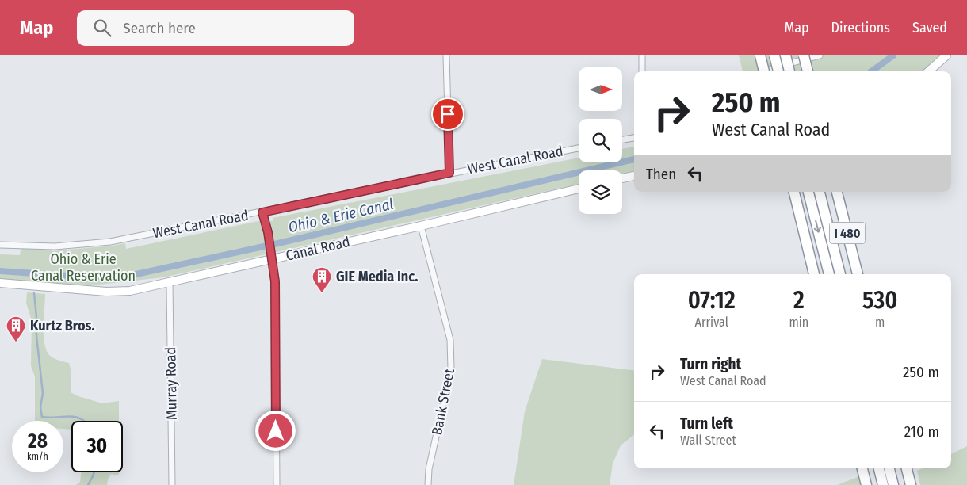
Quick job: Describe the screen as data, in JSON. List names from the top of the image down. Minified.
{"streets":{"highway":["I 480"],"main road":["Canal Road"],"street":["West Canal Road","Murray Road","Bank Street"]},"crossings":[["Canal Road","Murray Road"],["Canal Road","Bank Street"]],"water":["Ohio & Erie Canal"],"parks":["Ohio & Erie Canal Reservation"],"places":{"building":["GIE Media Inc.","Kurtz Bros."]},"north":"right","page":{"header":"Map","search":"Search here","nav":["Map","Directions","Saved"],"turn":["250 m","West Canal Road"],"then":"Then","eta":["07:12","Arrival","2","min","530","m"],"list":[{"name":"Turn right","note":"West Canal Road","value":"250 m"},{"name":"Turn left","note":"Wall Street","value":"210 m"}],"speed":"28 km/h","limit":"30"}}
